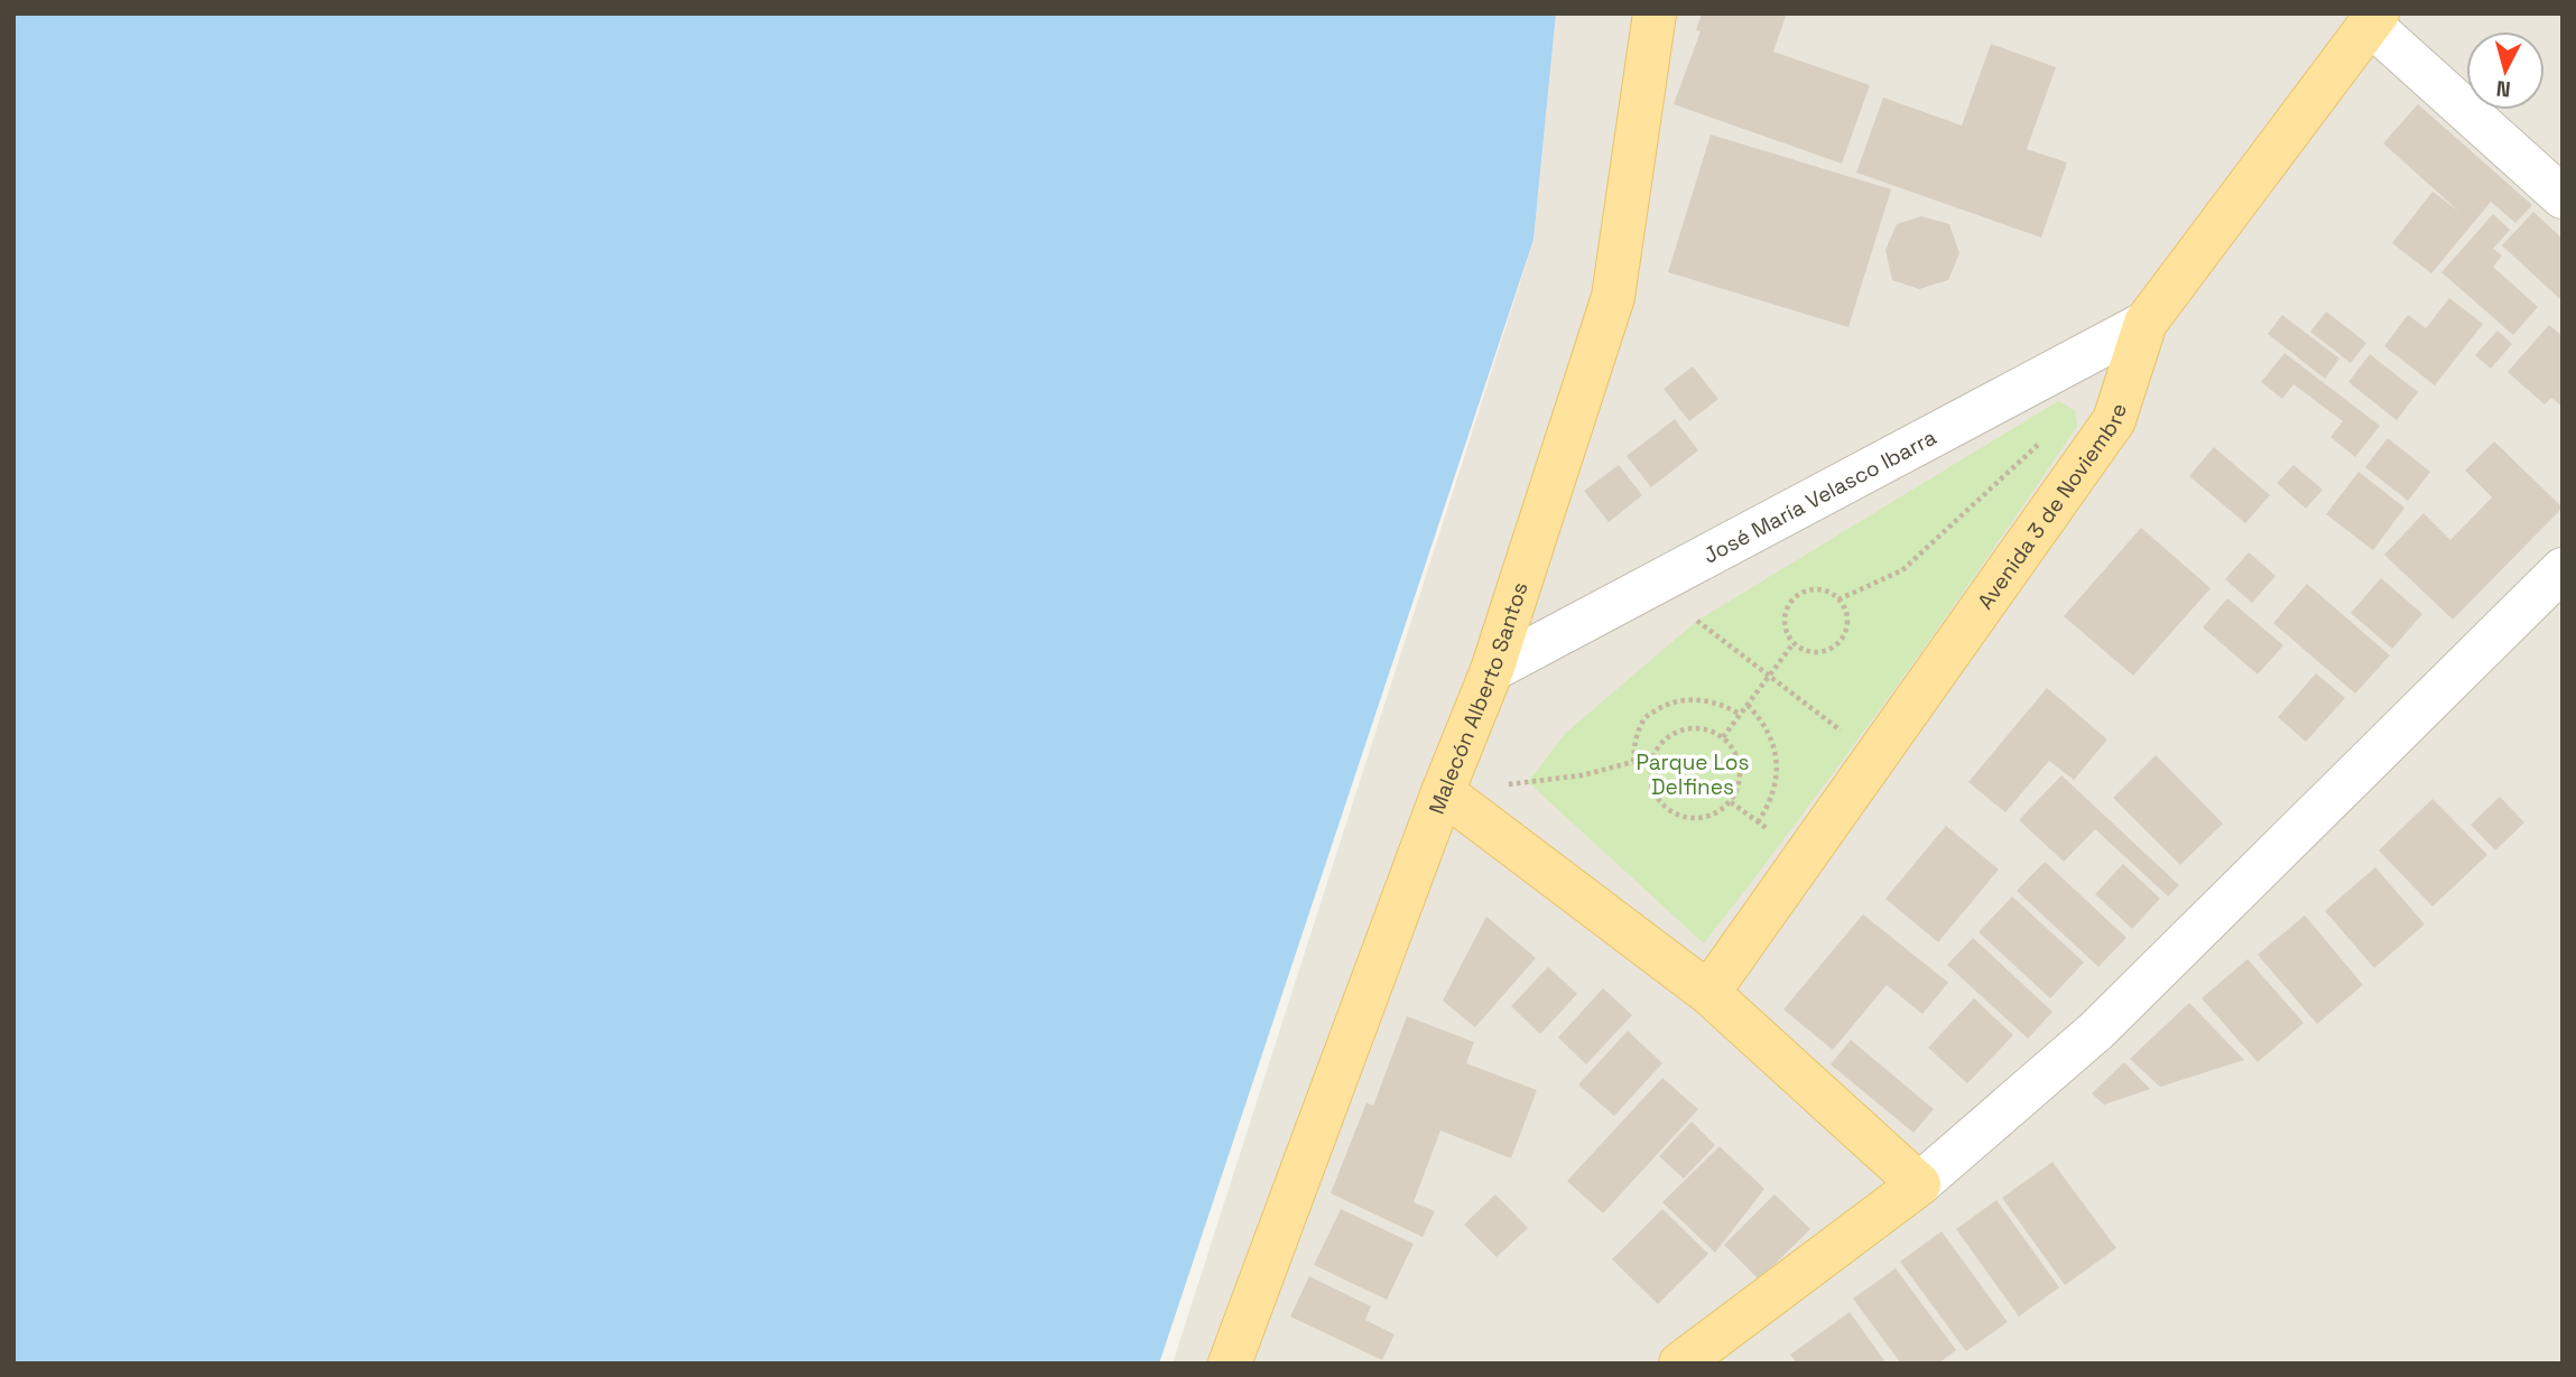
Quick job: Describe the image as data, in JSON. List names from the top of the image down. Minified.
{"streets":{"main road":["Avenida 3 de Noviembre","Malecón Alberto Santos"],"street":["José María Velasco Ibarra"]},"crossings":[["José María Velasco Ibarra","Avenida 3 de Noviembre"],["José María Velasco Ibarra","Malecón Alberto Santos"]],"parks":["Parque Los Delfines"],"north":"bottom"}
